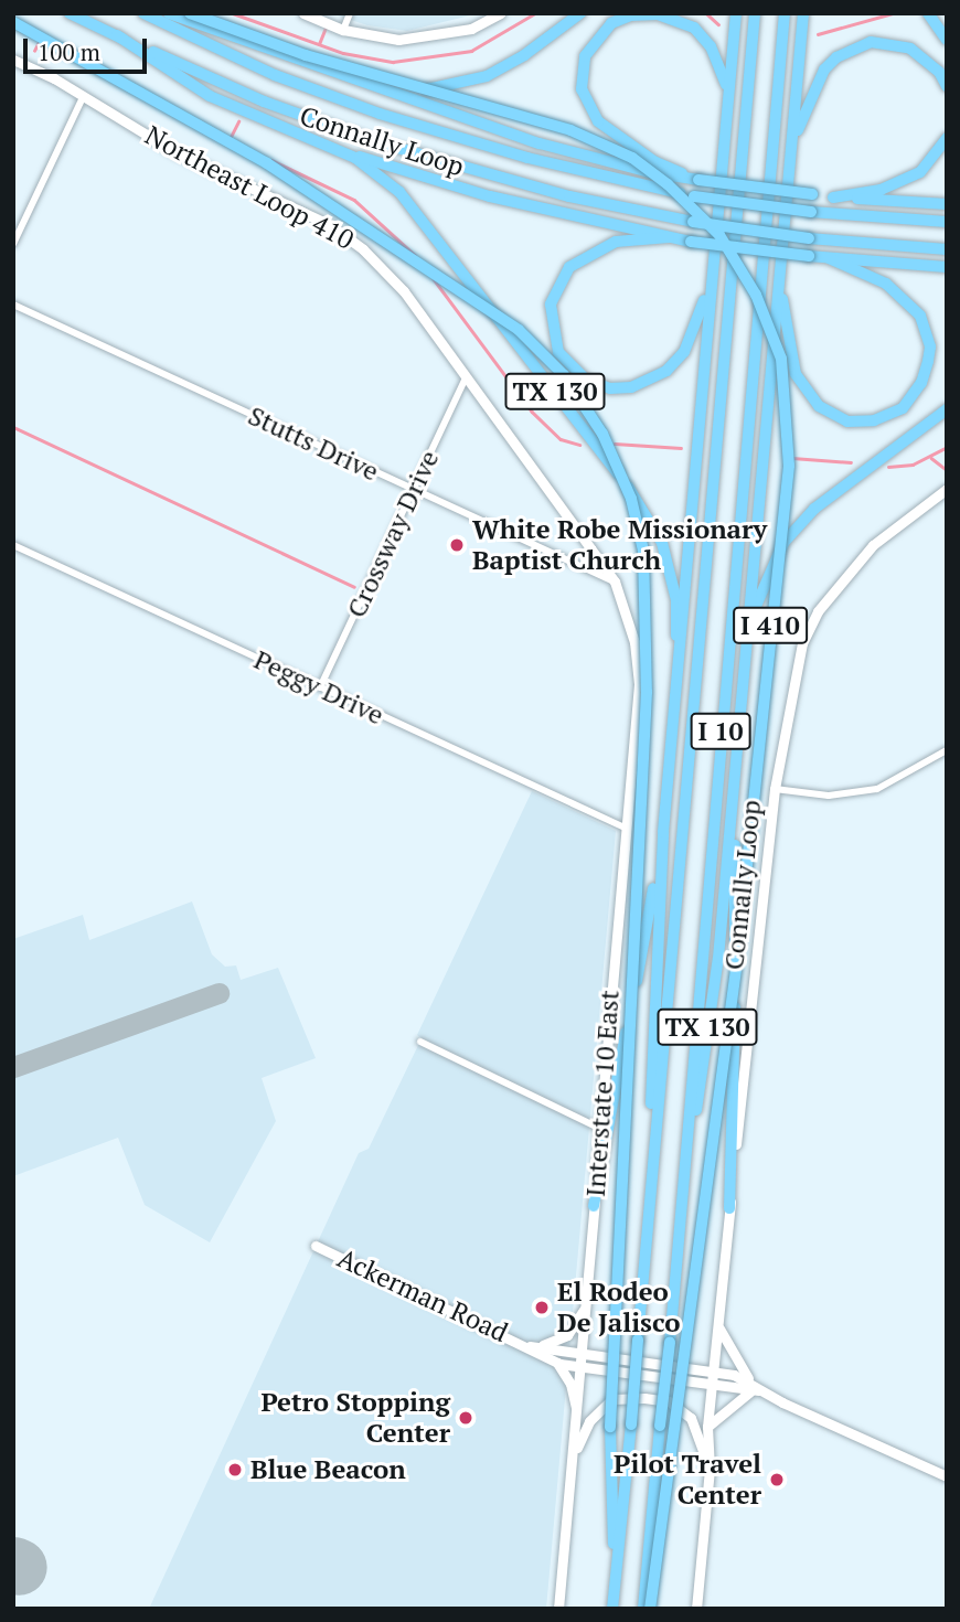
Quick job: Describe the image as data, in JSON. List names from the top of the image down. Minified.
{"streets":{"highway":["Connally Loop","TX 130","I 410","I 10"],"main road":["Northeast Loop 410","Interstate 10 East","Ackerman Road"],"street":["Stutts Drive","Crossway Drive","Peggy Drive"]},"crossings":[["Connally Loop","TX 130"],["Northeast Loop 410","Stutts Drive"],["Northeast Loop 410","Crossway Drive"],["Northeast Loop 410","Interstate 10 East"],["TX 130","I 10"],["Stutts Drive","Crossway Drive"],["Stutts Drive","Interstate 10 East"],["Crossway Drive","Peggy Drive"],["Peggy Drive","Interstate 10 East"],["Interstate 10 East","Ackerman Road"]],"places":["White Robe Missionary Baptist Church","El Rodeo De Jalisco","Petro Stopping Center","Blue Beacon","Pilot Travel Center"],"scale_bar":"100 m"}
